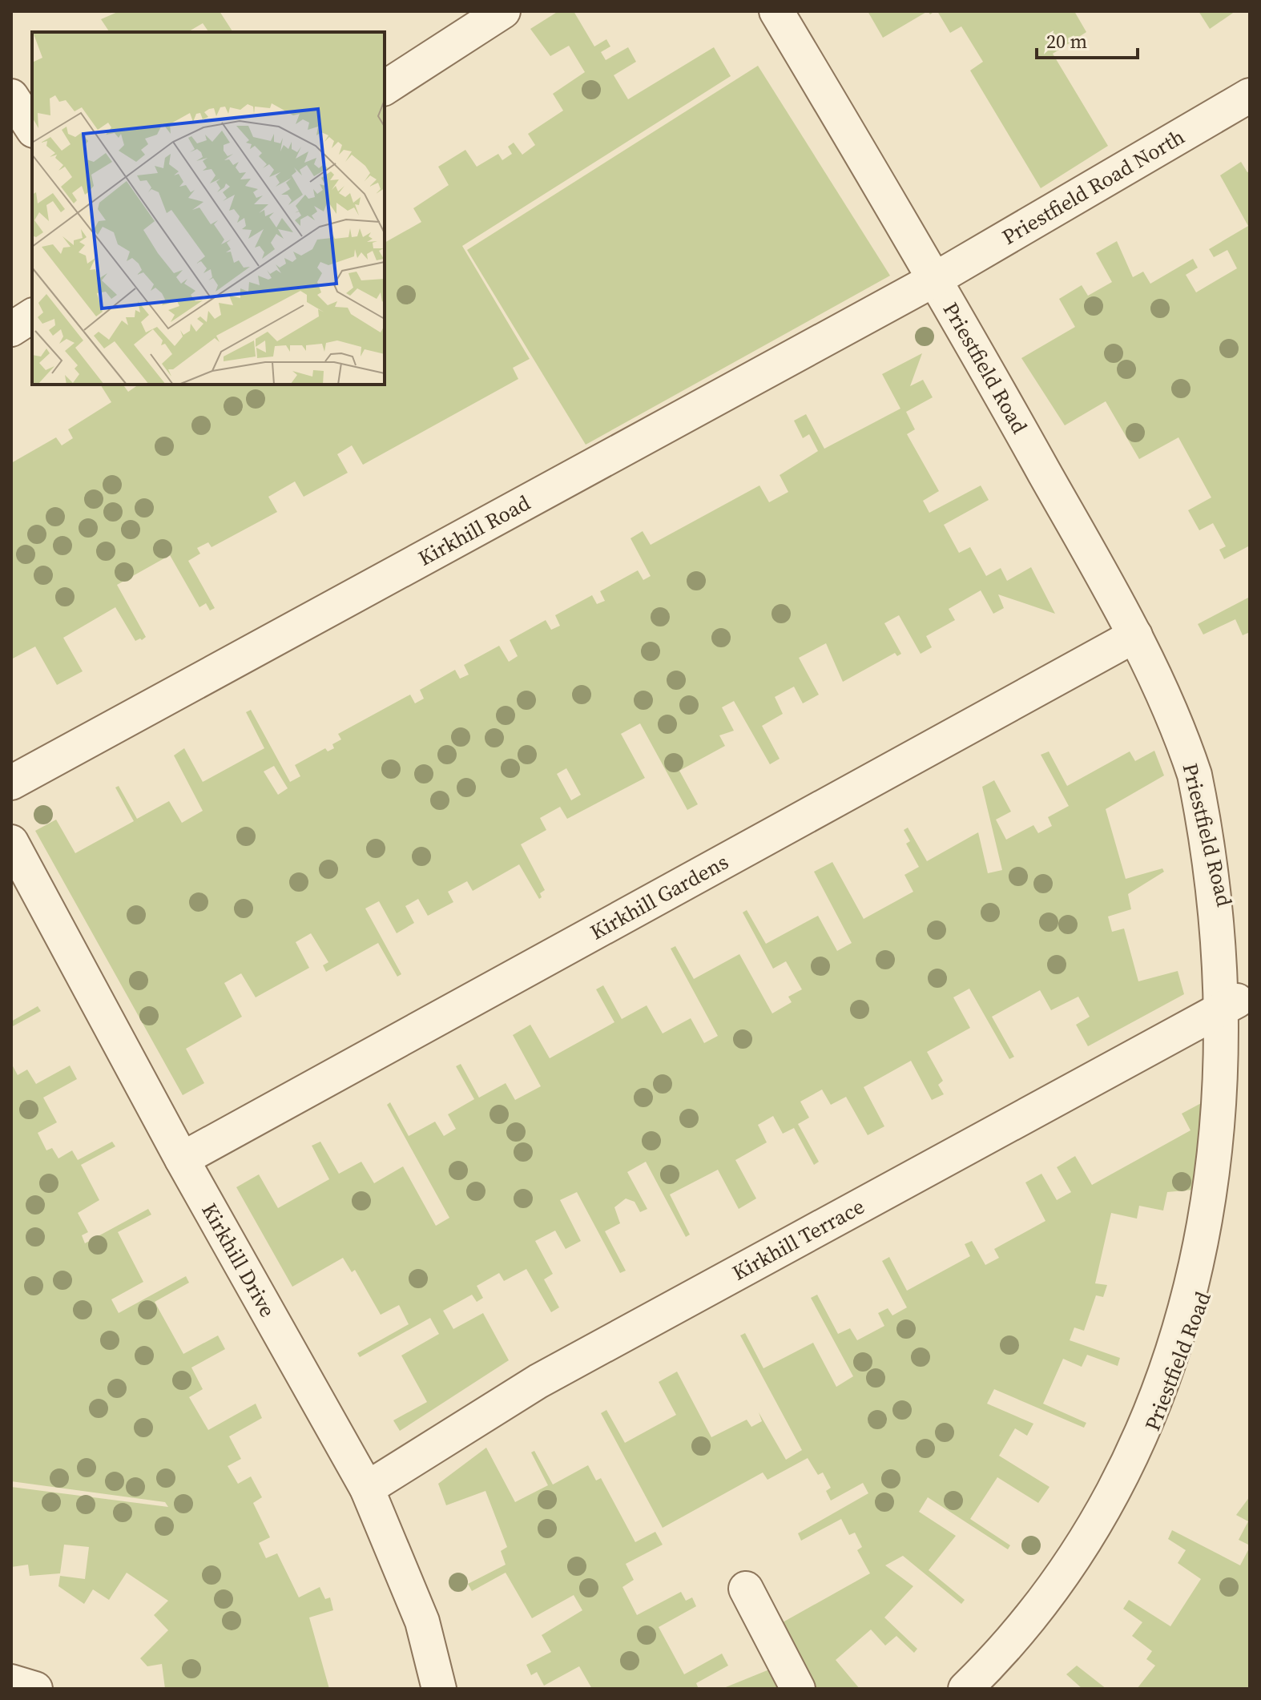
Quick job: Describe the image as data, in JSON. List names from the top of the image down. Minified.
{"streets":{"street":["Priestfield Road North","Priestfield Road","Kirkhill Road","Kirkhill Gardens","Kirkhill Terrace","Kirkhill Drive"]},"crossings":[["Priestfield Road North","Priestfield Road"],["Priestfield Road North","Kirkhill Road"],["Priestfield Road","Kirkhill Road"],["Priestfield Road","Kirkhill Gardens"],["Priestfield Road","Kirkhill Terrace"],["Kirkhill Gardens","Kirkhill Drive"],["Kirkhill Terrace","Kirkhill Drive"]],"scale_bar":"20 m"}
